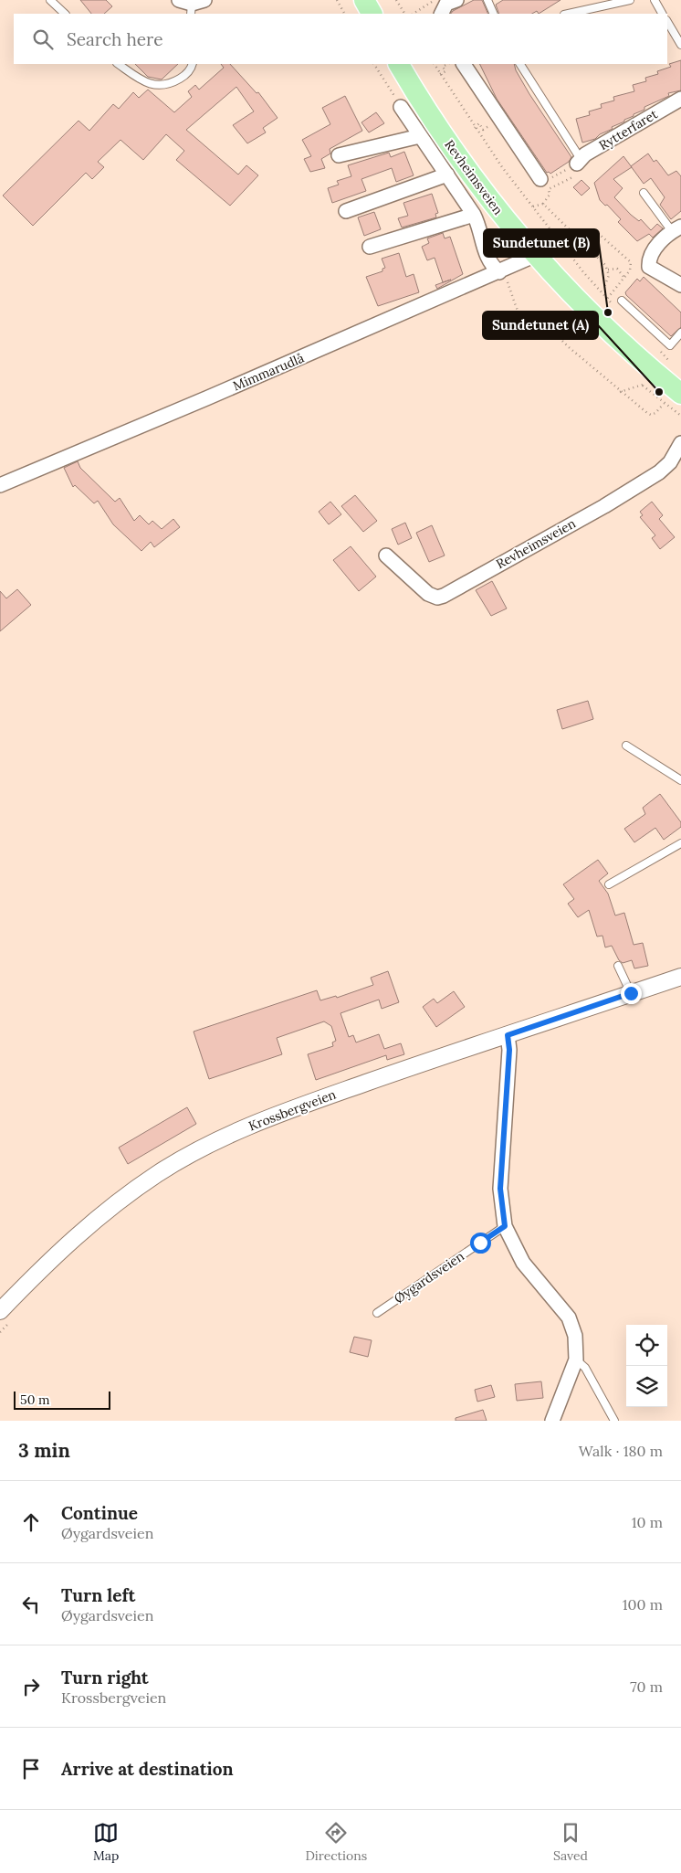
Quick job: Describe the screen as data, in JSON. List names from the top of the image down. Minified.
{"streets":{"main road":["Revheimsveien"],"street":["Rytterfaret","Mimmarudlå","Krossbergveien"],"lane":["Øygardsveien"]},"crossings":[["Revheimsveien","Mimmarudlå"]],"places":["Sundetunet (B)","Sundetunet (A)"],"scale_bar":"50 m","page":{"search":"Search here","scale":"50 m","heading":["3 min","Walk · 180 m"],"list":[["Continue","Øygardsveien","10 m"],["Turn left","Øygardsveien","100 m"],["Turn right","Krossbergveien","70 m"],"Arrive at destination"],"nav":["Map","Directions","Saved"]}}
